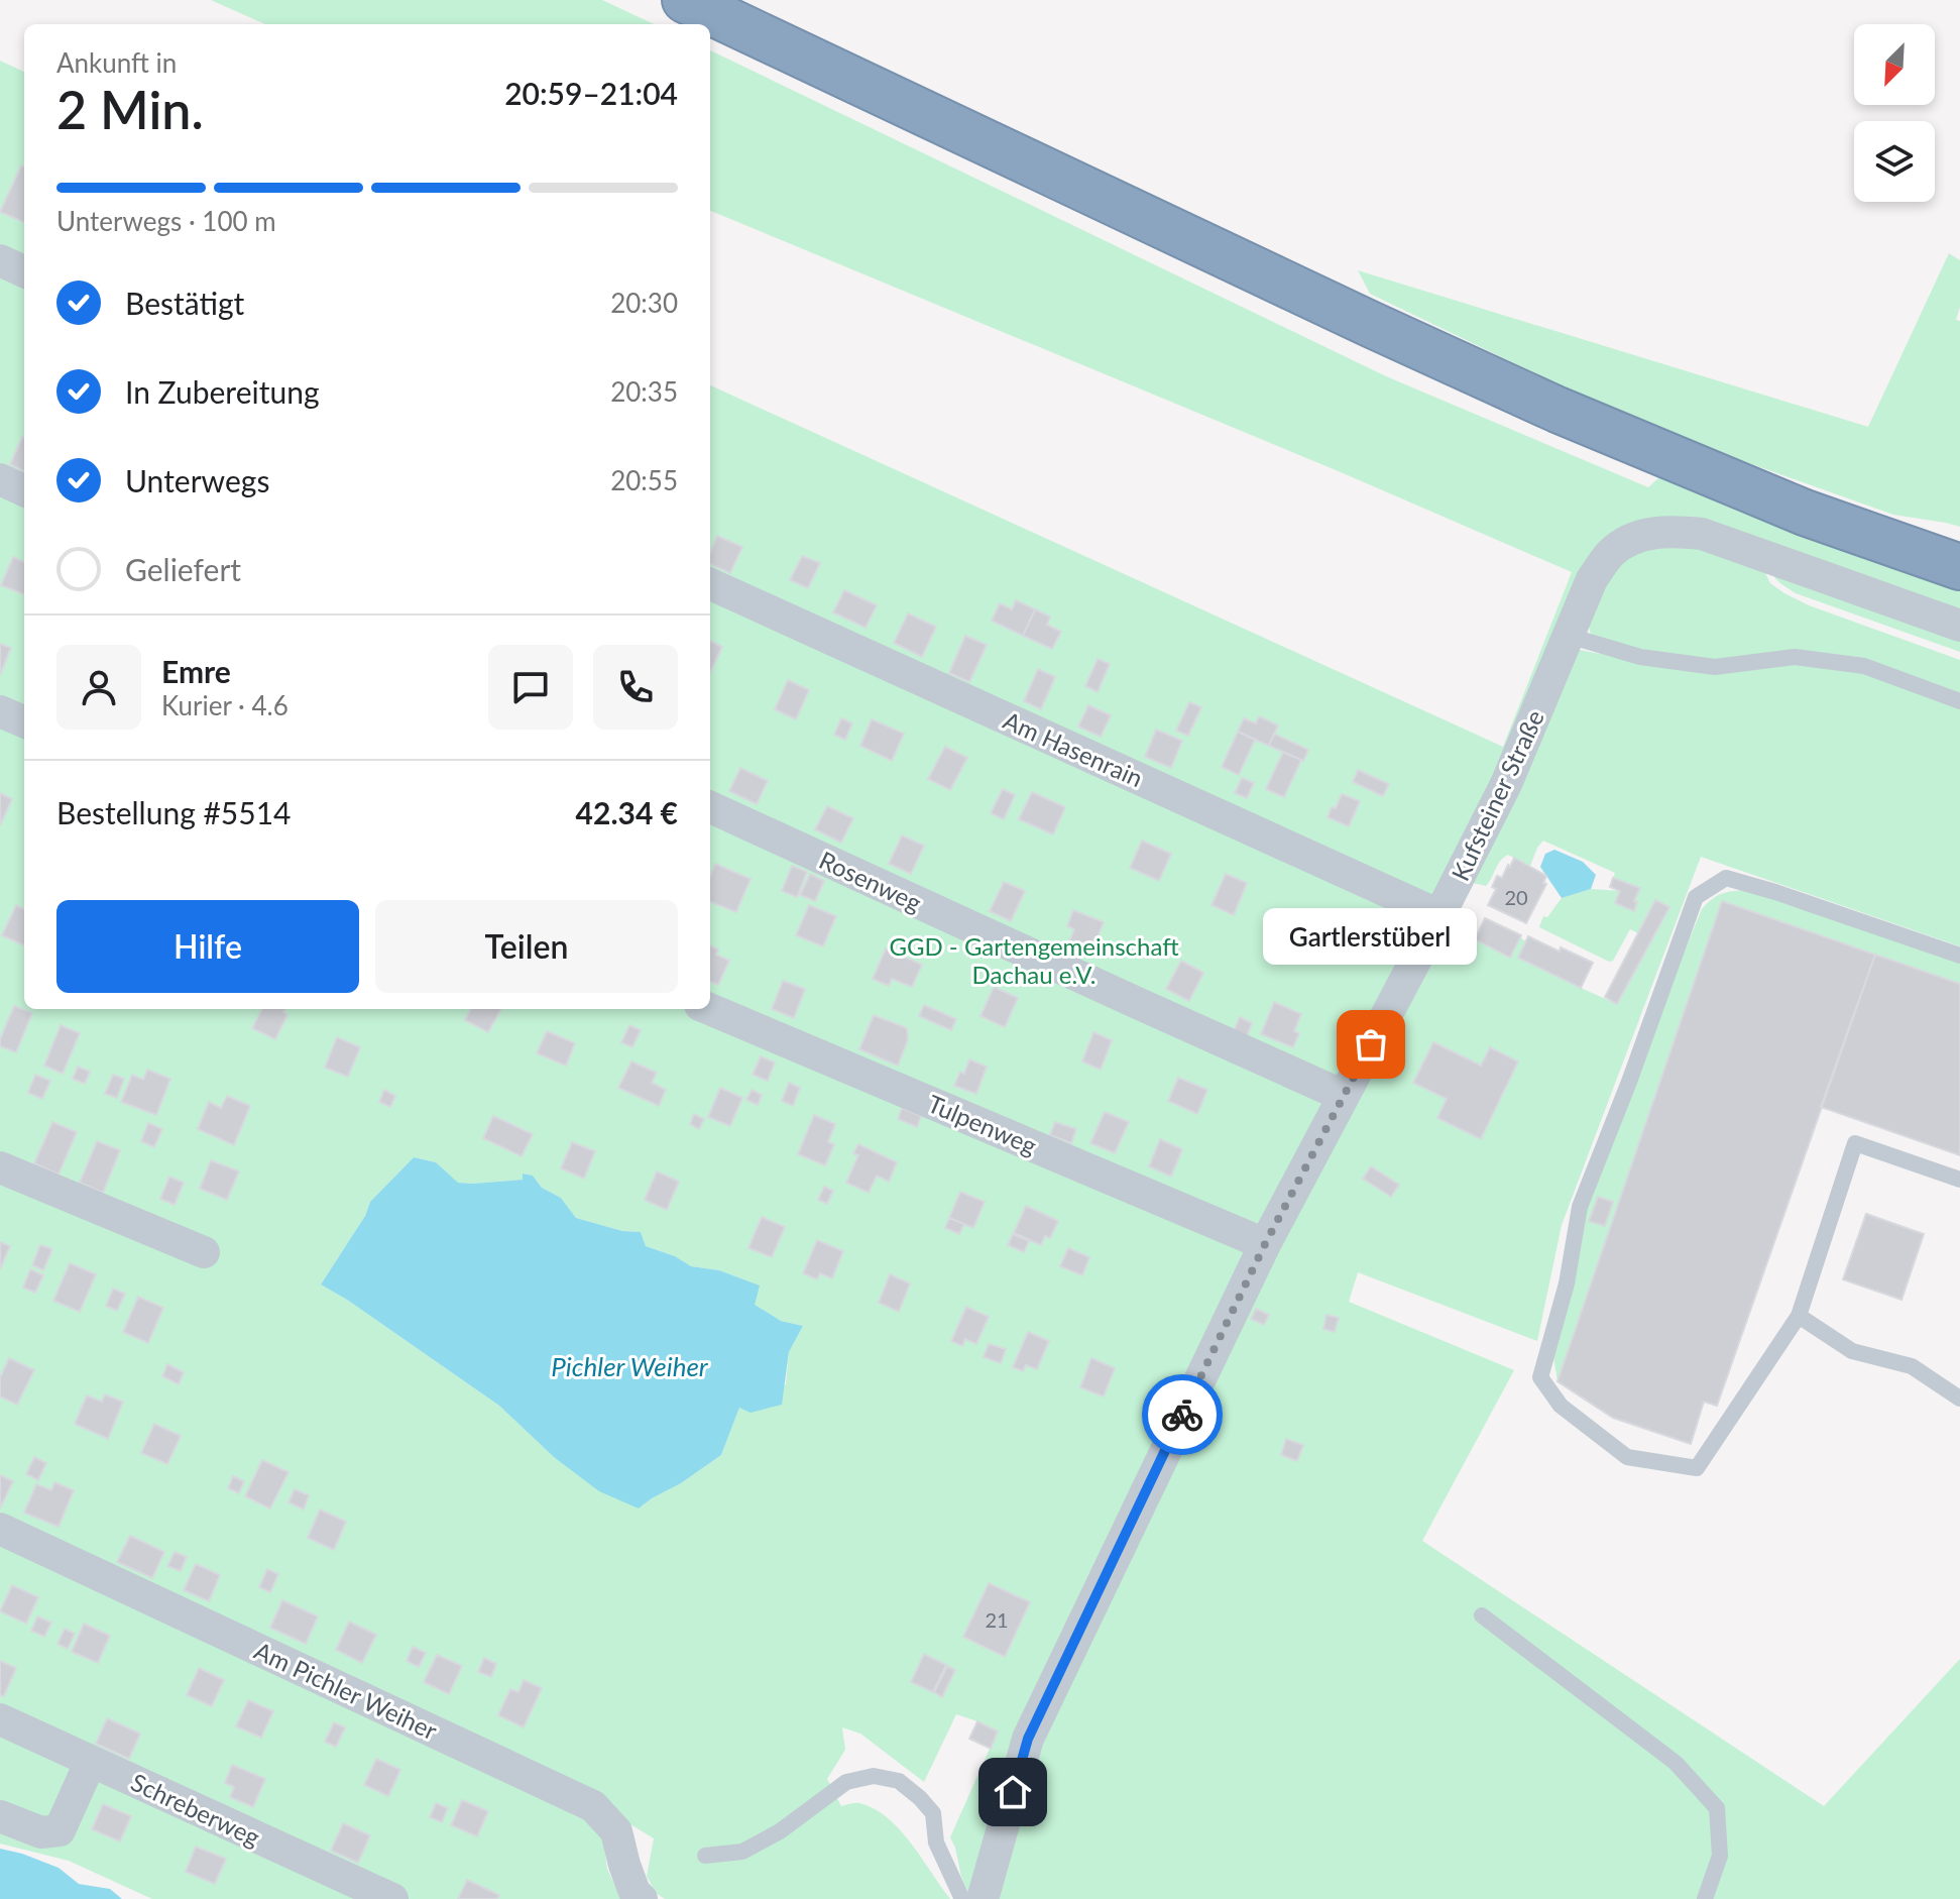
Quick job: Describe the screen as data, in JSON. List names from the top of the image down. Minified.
{"streets":{"street":["Am Hasenrain","Kufsteiner Straße","Rosenweg","Tulpenweg","Am Pichler Weiher","Schreberweg"]},"crossings":[["Am Hasenrain","Kufsteiner Straße"],["Kufsteiner Straße","Rosenweg"],["Kufsteiner Straße","Tulpenweg"]],"water":["Pichler Weiher"],"parks":["GGD - Gartengemeinschaft Dachau e.V."],"places":["Gartlerstüberl"],"house_numbers":["20","21"],"north":"bottom left","page":{"heading":["2 Min.","Ankunft in","20:59–21:04"],"panel":["Emre","Kurier · 4.6","Bestellung #5514","42.34 €"],"bar":"Unterwegs · 100 m","list":[["Bestätigt","20:30"],["In Zubereitung","20:35"],["Unterwegs","20:55"],"Geliefert"],"buttons":["Hilfe","Teilen"],"bubble":"Gartlerstüberl"}}
